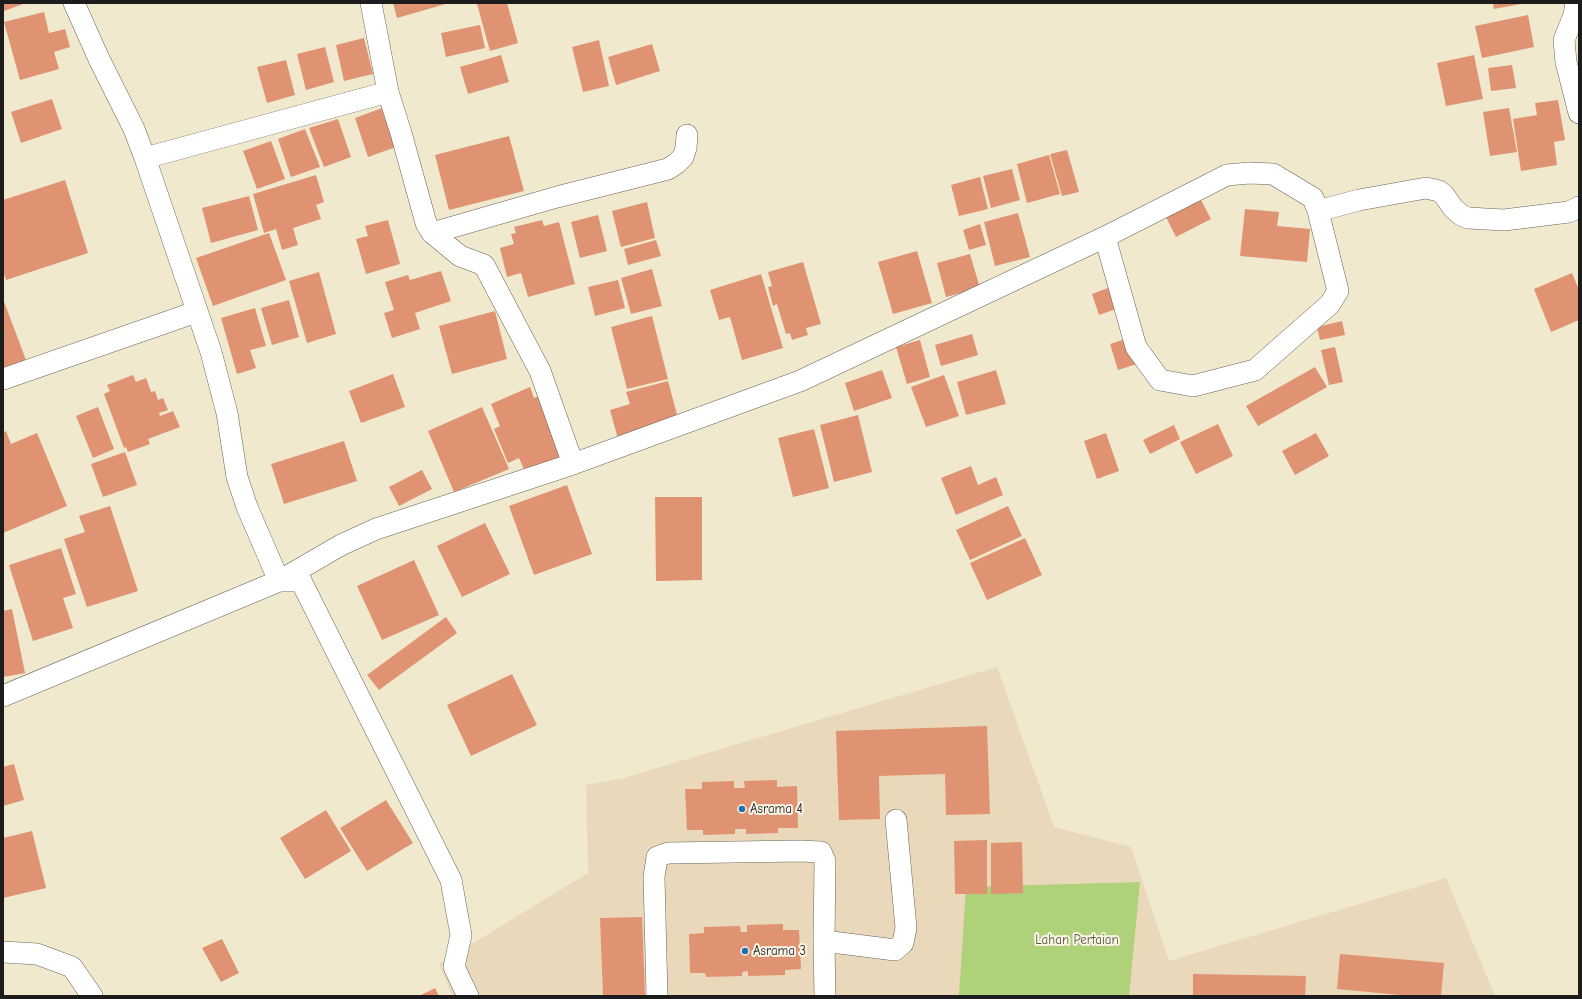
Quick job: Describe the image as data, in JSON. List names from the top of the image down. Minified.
{"parks":["Lahan Pertaian"],"places":["Asrama 4","Asrama 3"]}
